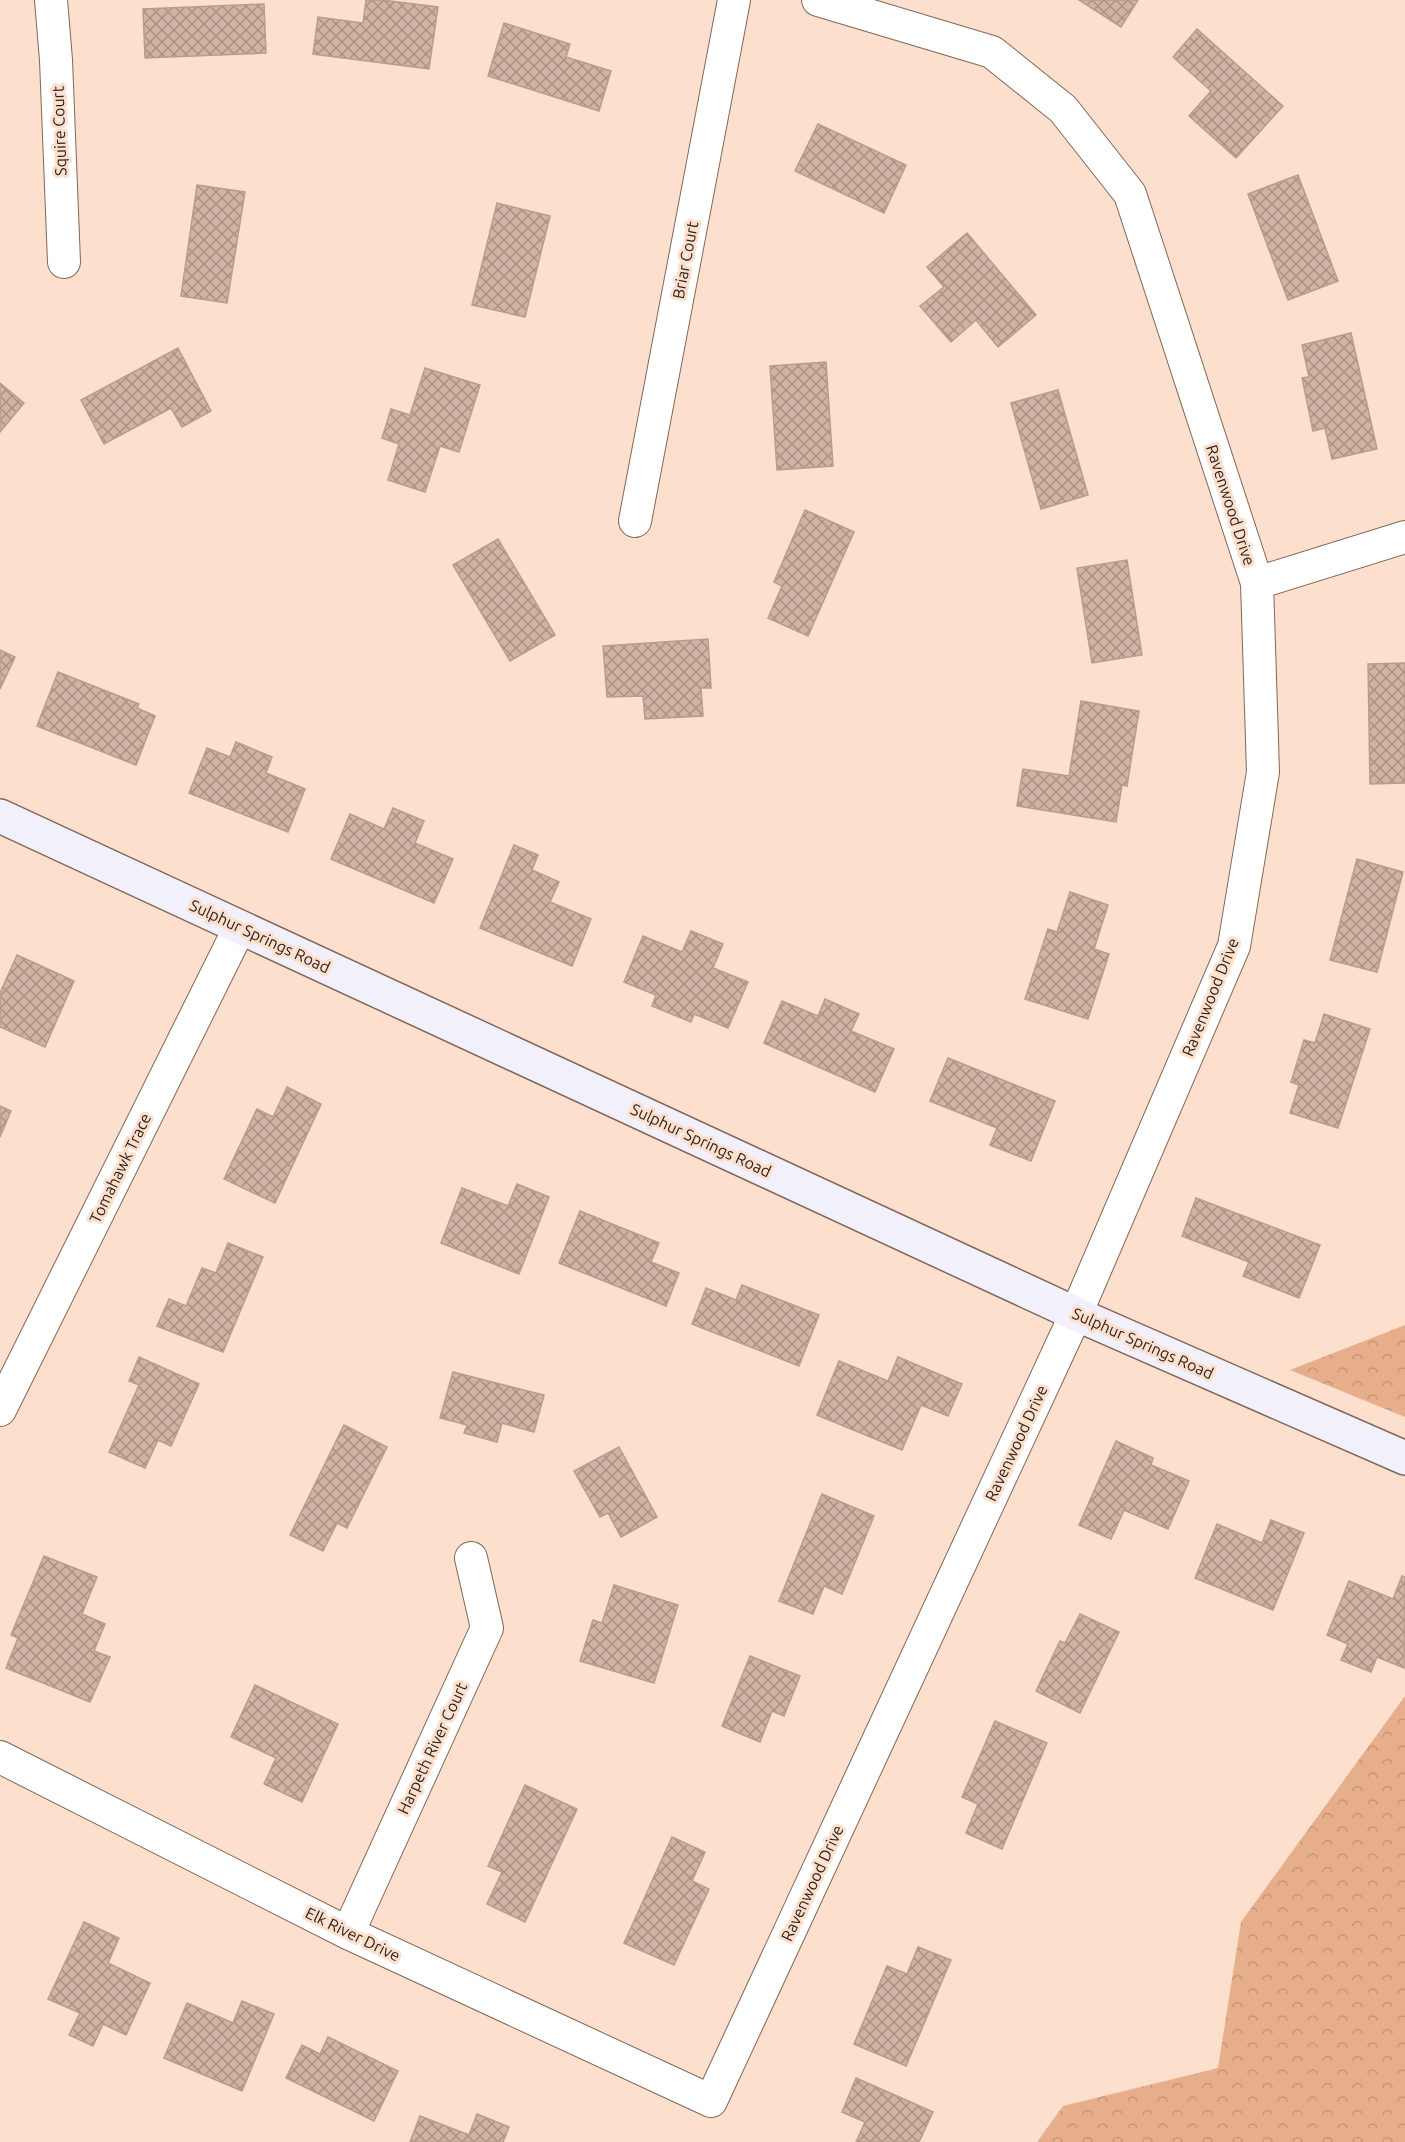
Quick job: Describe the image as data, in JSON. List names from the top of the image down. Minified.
{"streets":{"street":["Squire Court","Briar Court","Ravenwood Drive","Sulphur Springs Road","Tomahawk Trace","Harpeth River Court","Elk River Drive"]},"crossings":[["Ravenwood Drive","Sulphur Springs Road"],["Ravenwood Drive","Elk River Drive"],["Sulphur Springs Road","Tomahawk Trace"],["Harpeth River Court","Elk River Drive"]]}
